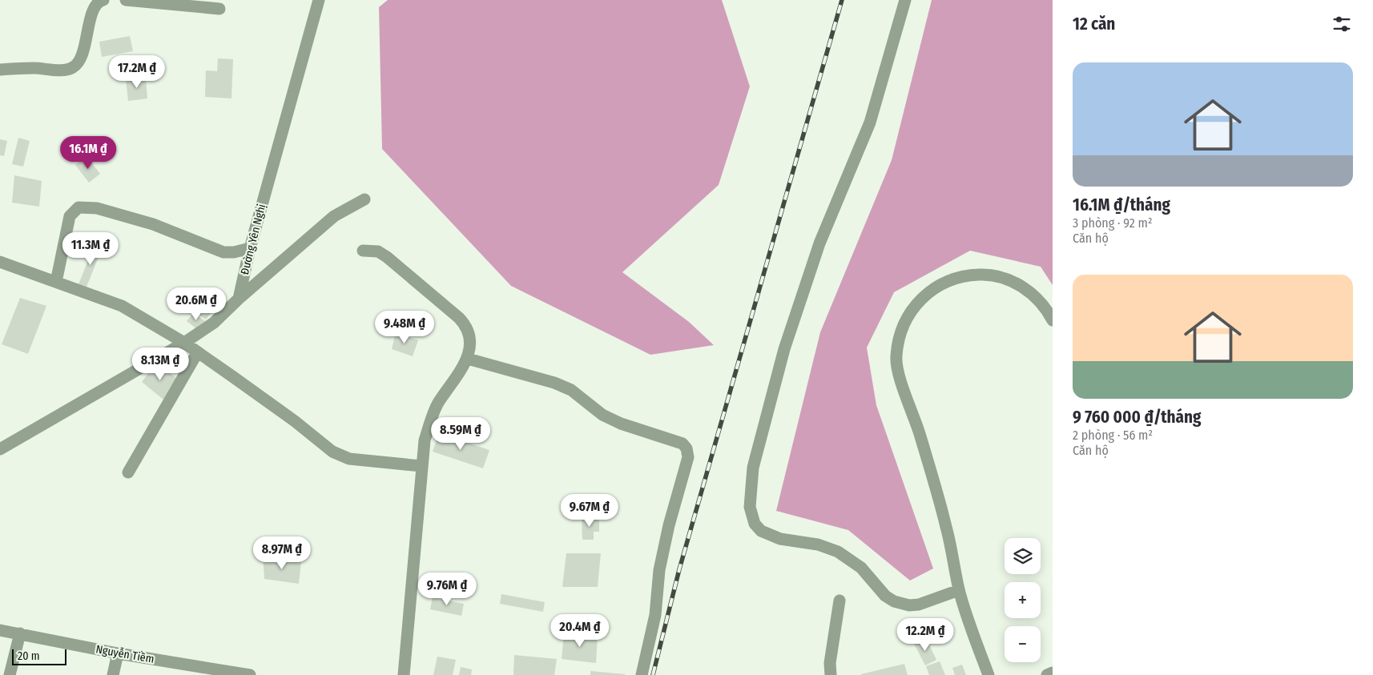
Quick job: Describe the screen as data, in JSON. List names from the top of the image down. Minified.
{"streets":{"street":["Đường Yên Nghị","Nguyễn Tiềm"]},"scale_bar":"20 m","page":{"heading":"12 căn","list":[{"name":"16.1M ₫/tháng","note":"3 phòng · 92 m² · Căn hộ"},{"name":"9 760 000 ₫/tháng","note":"2 phòng · 56 m² · Căn hộ"}],"price":["17.2M ₫","16.1M ₫","11.3M ₫","20.6M ₫","9.48M ₫","8.13M ₫","8.59M ₫","9.67M ₫","8.97M ₫","9.76M ₫","20.4M ₫","12.2M ₫"],"map_buttons":["+","−"],"scale":"20 m"}}
